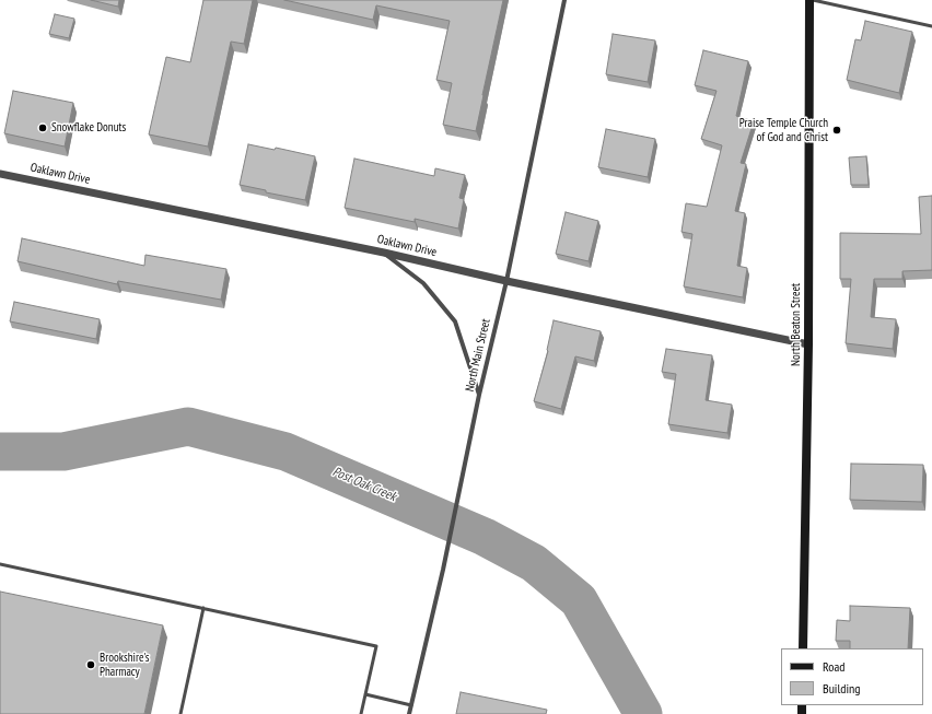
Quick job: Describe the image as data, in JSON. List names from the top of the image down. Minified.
{"streets":{"main road":["North Beaton Street"],"street":["Oaklawn Drive","North Main Street"]},"crossings":[["Oaklawn Drive","North Beaton Street"],["Oaklawn Drive","North Main Street"]],"water":["Post Oak Creek"],"places":["Snowflake Donuts","Praise Temple Church of God and Christ","Brookshire's Pharmacy"],"legend":["Road","Building"]}
